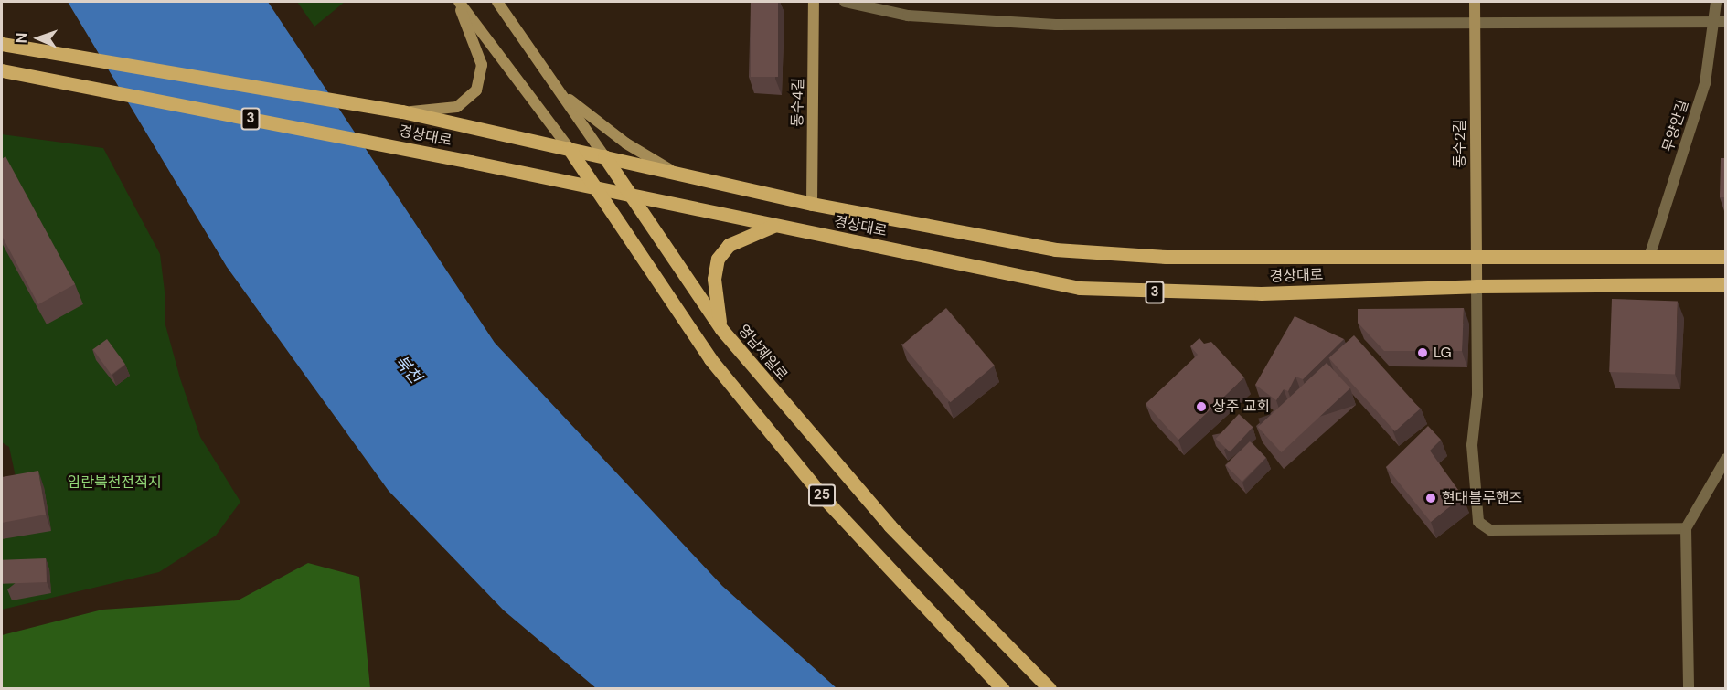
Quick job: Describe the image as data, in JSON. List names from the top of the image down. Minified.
{"streets":{"main road":["3","경상대로","영남제일로","25"],"street":["동수4길","무양안길","동수2길"]},"crossings":[["동수4길","경상대로"],["무양안길","경상대로"],["경상대로","동수2길"],["경상대로","영남제일로"],["경상대로","25"]],"water":["북천"],"parks":["임란북천전적지"],"places":["LG","상주 교회","현대블루핸즈"],"north":"left"}
